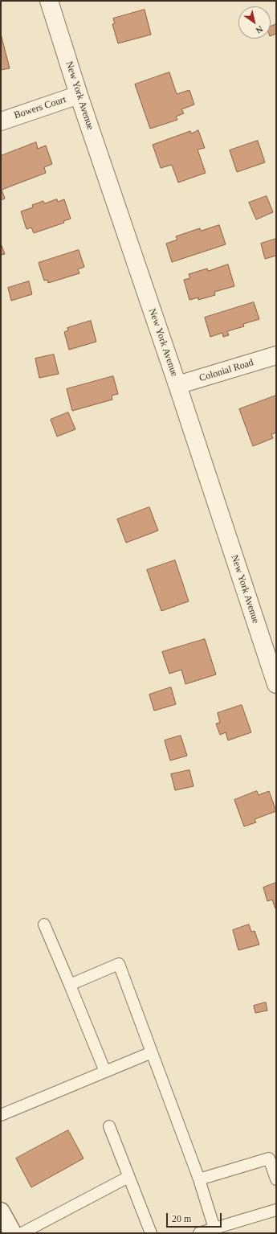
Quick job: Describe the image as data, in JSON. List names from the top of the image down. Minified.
{"streets":{"street":["New York Avenue","Bowers Court","Colonial Road"]},"crossings":[["New York Avenue","Bowers Court"],["New York Avenue","Colonial Road"]],"scale_bar":"20 m","north":"bottom right"}
